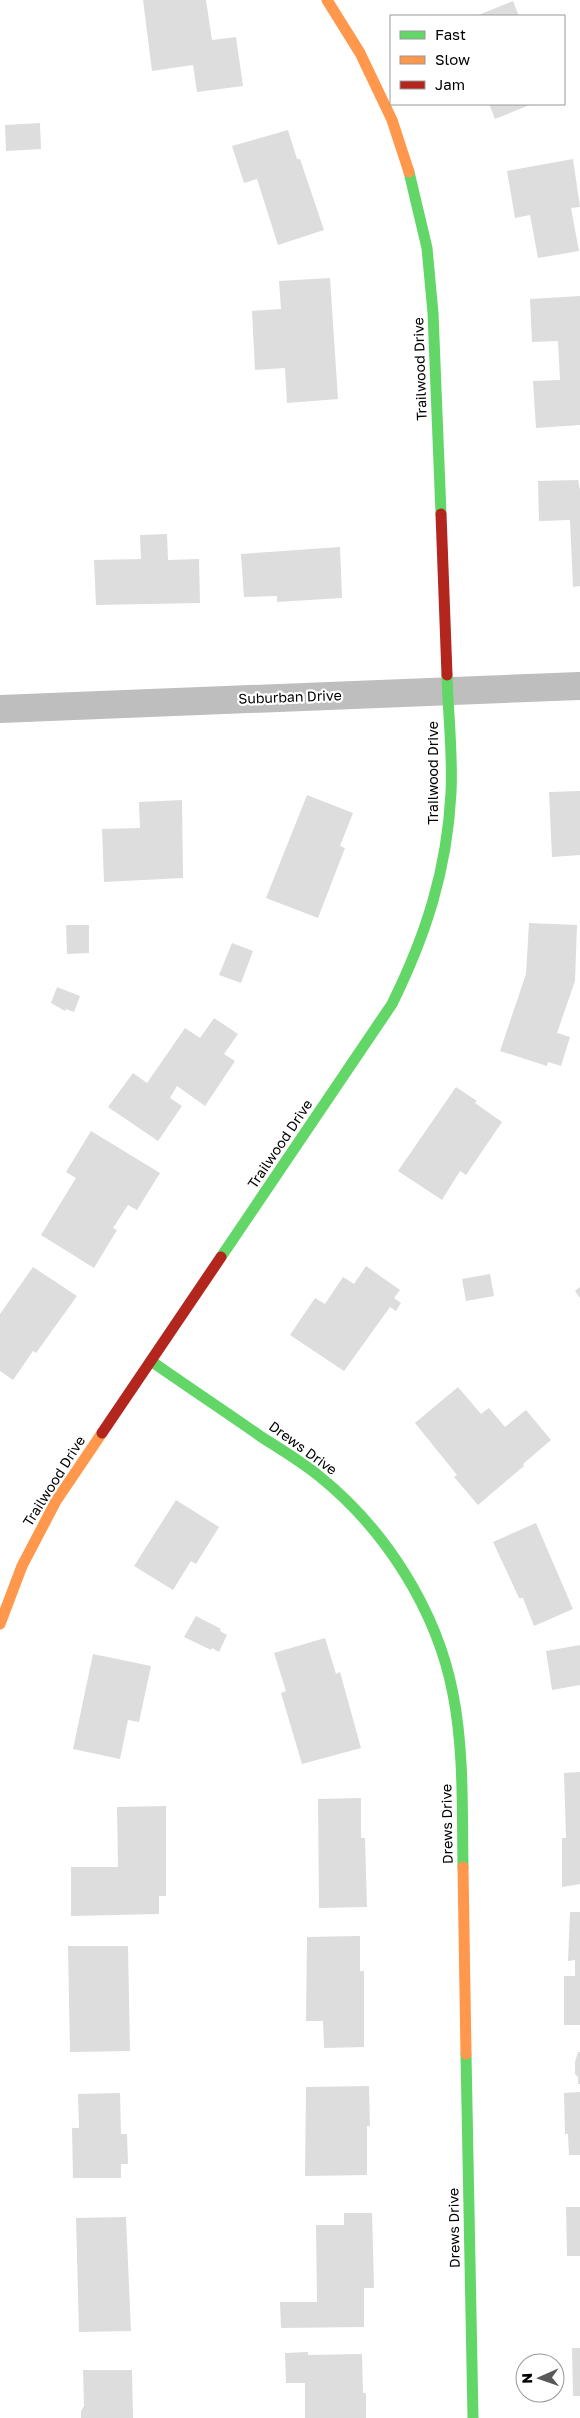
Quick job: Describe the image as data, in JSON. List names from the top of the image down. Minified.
{"streets":{"street":["Trailwood Drive","Suburban Drive","Drews Drive"]},"crossings":[["Trailwood Drive","Suburban Drive"],["Trailwood Drive","Drews Drive"]],"legend":["Fast","Slow","Jam"],"north":"left"}
